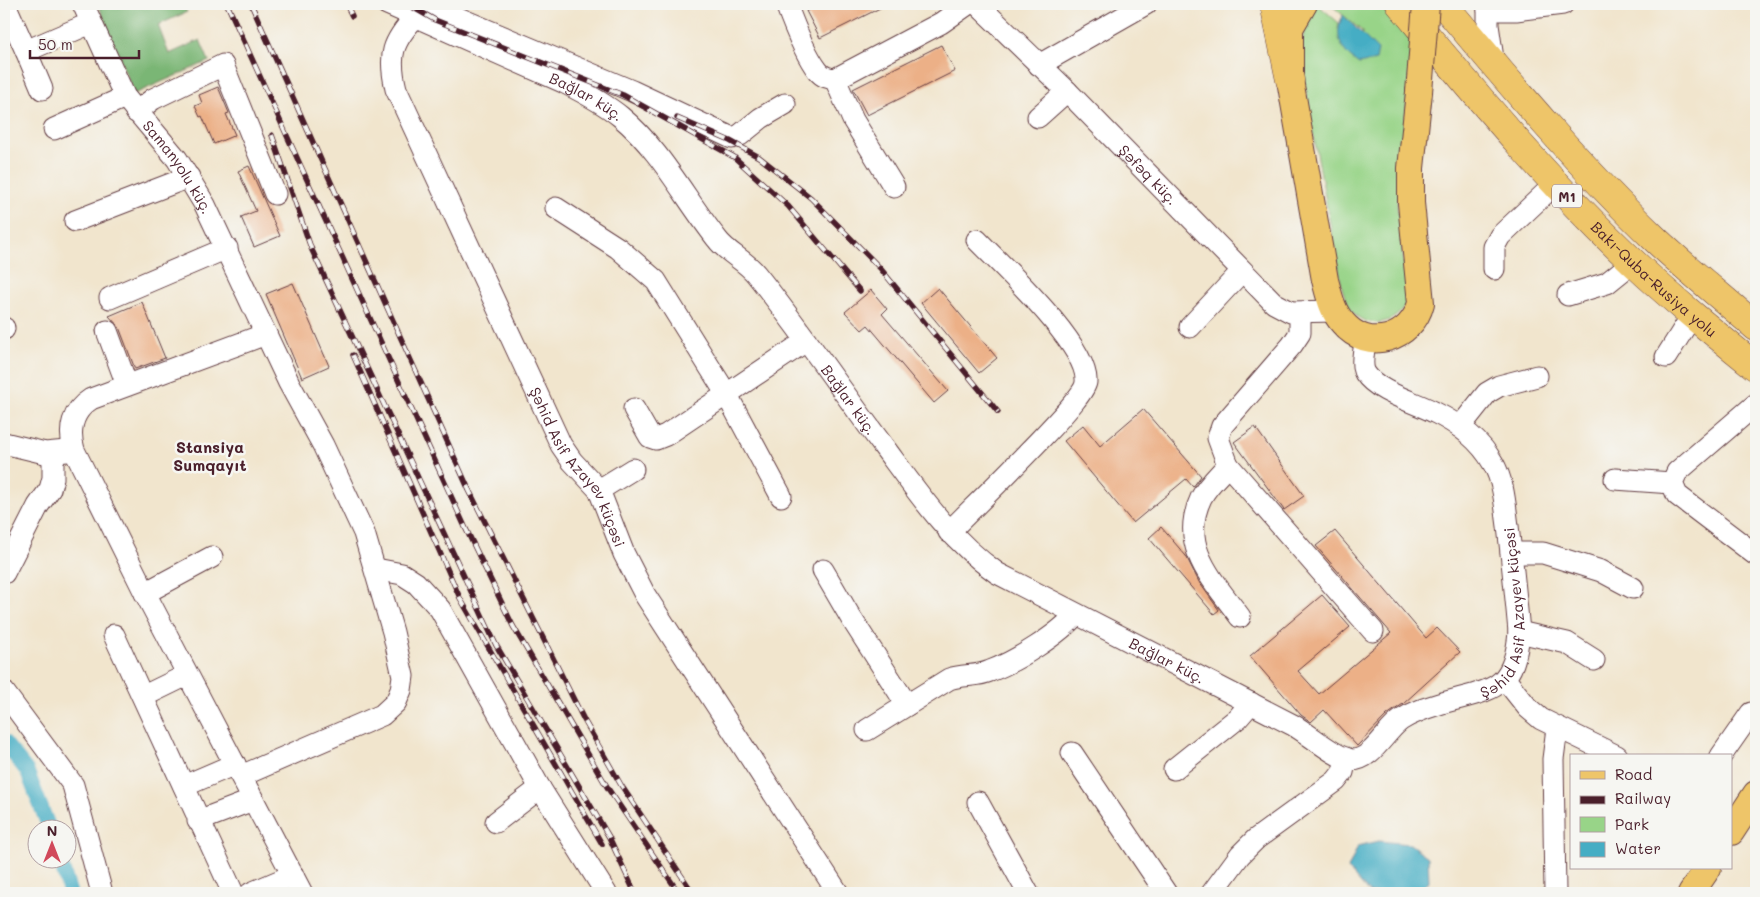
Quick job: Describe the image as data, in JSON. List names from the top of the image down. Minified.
{"streets":{"highway":["M1","Bakı-Quba-Rusiya yolu"],"street":["Bağlar küç.","Samanyolu küç.","Şəfəq küç.","Şəhid Asif Azayev küçəsi"]},"crossings":[["Bağlar küç.","Şəhid Asif Azayev küçəsi"]],"districts":["Stansiya Sumqayıt"],"legend":["Road","Railway","Park","Water"],"scale_bar":"50 m","north":"top"}
